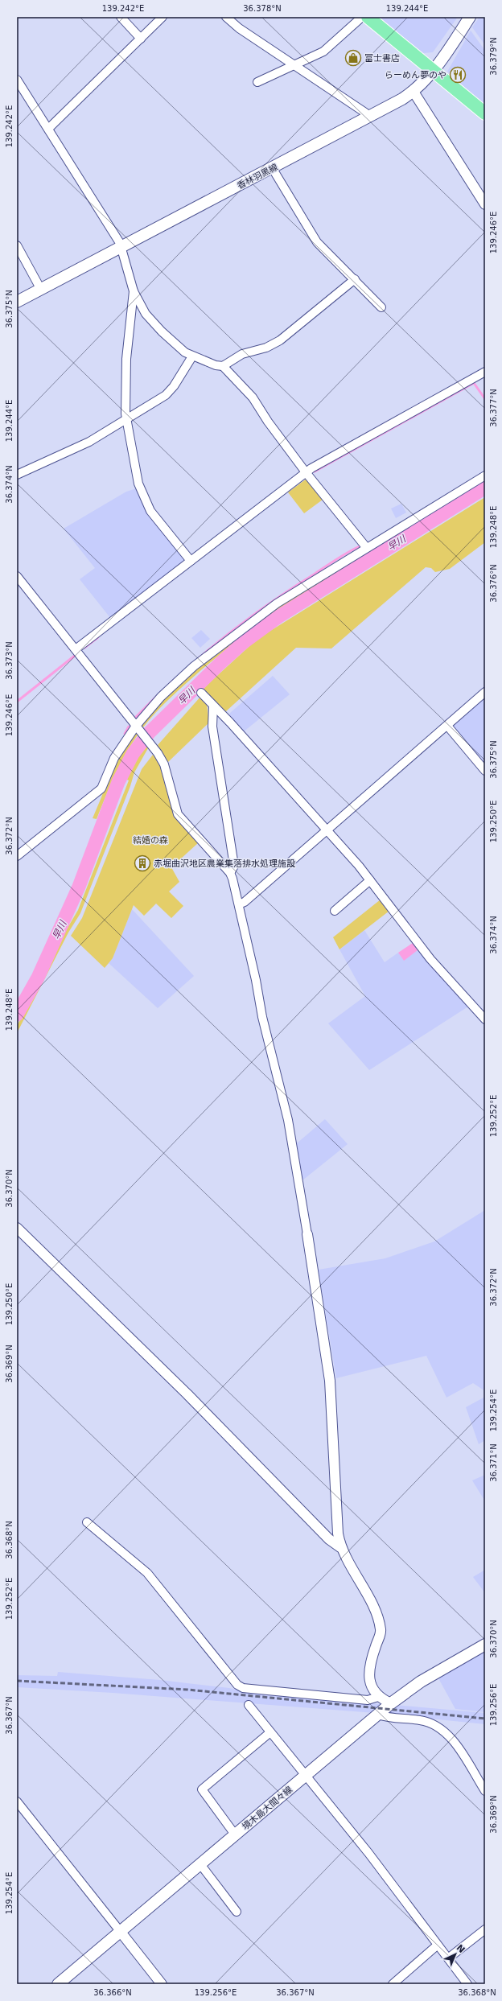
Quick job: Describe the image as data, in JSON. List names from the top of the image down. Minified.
{"streets":{"main road":["香林羽黒線","境木島大間々線"]},"water":["早川"],"parks":["結婚の森"],"places":{"shop":["富士書店"],"restaurant":["らーめん夢のや"],"building":["赤堀曲沢地区農業集落排水処理施設"]},"north":"top right","coordinates":["139.242°E","36.378°N","139.244°E","36.379°N","139.246°E","36.375°N","36.377°N","36.374°N","139.248°E","36.376°N","36.373°N","139.250°E","36.372°N","139.252°E","36.370°N","36.369°N","139.254°E","36.371°N","36.368°N","139.256°E","36.367°N","36.366°N"]}
